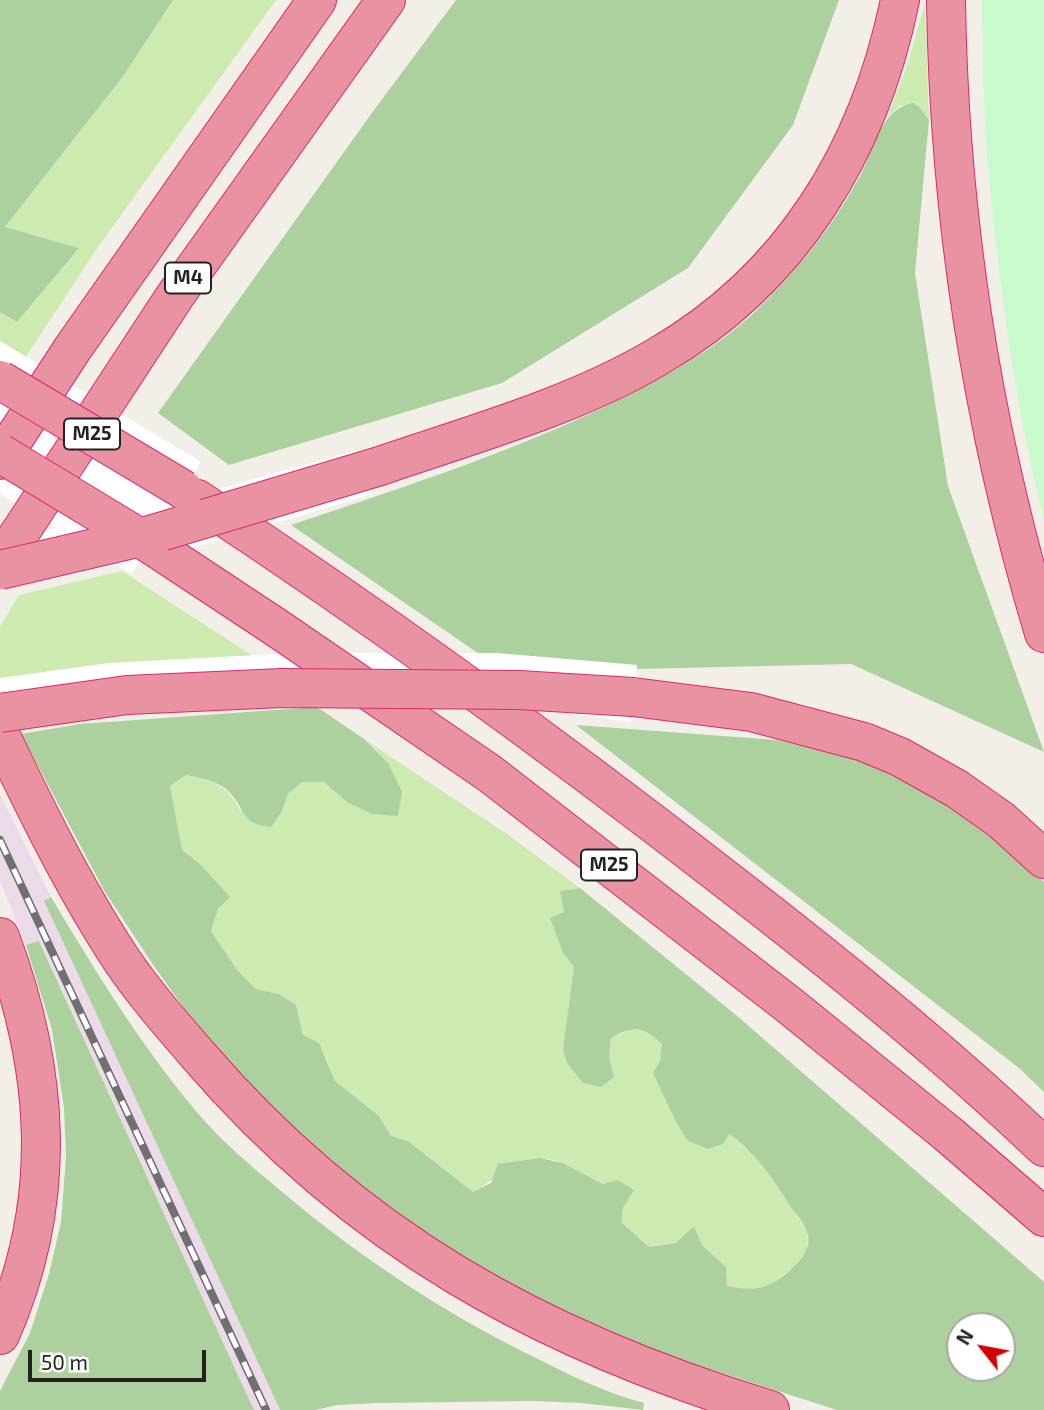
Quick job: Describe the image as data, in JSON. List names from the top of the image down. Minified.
{"streets":{"highway":["M4","M25"]},"scale_bar":"50 m","north":"top left"}
